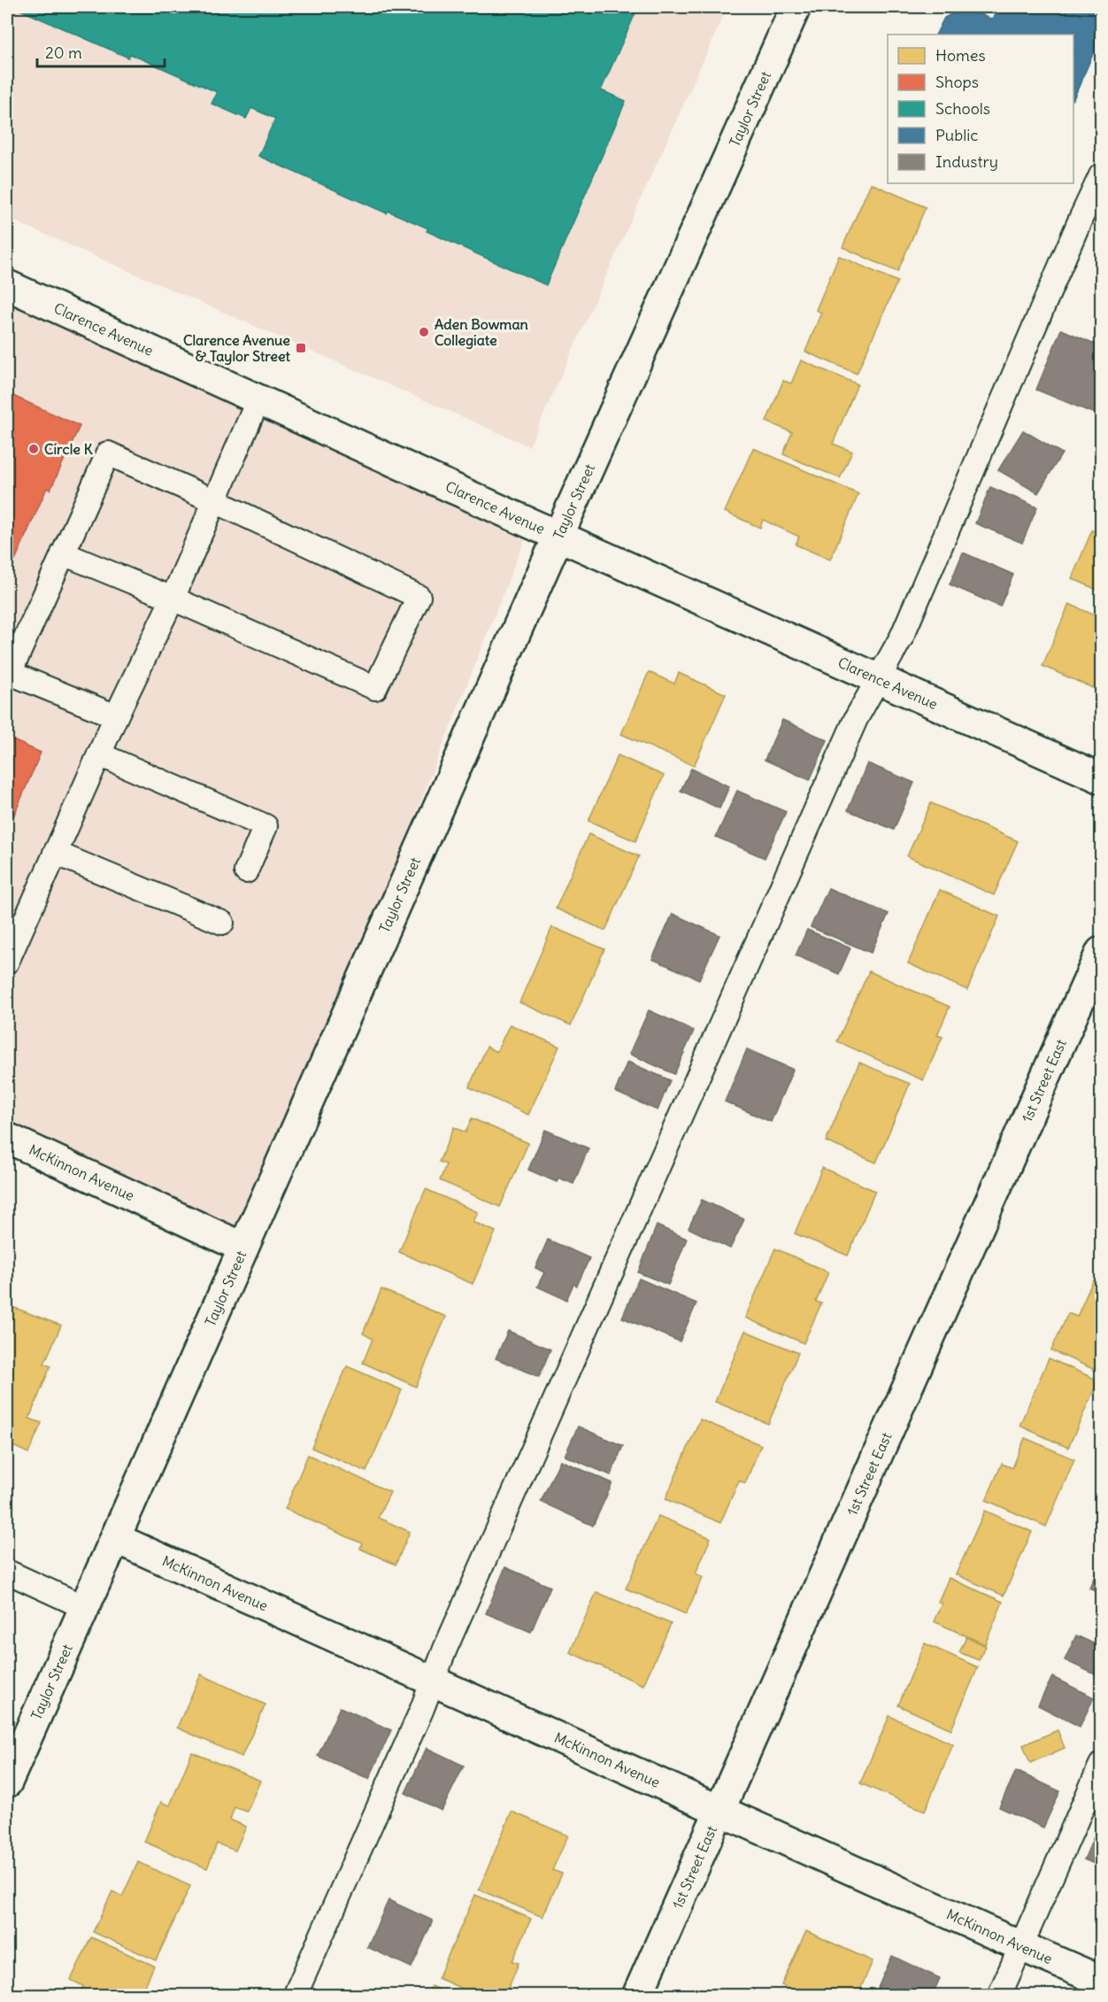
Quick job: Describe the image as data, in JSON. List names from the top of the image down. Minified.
{"streets":{"main road":["Taylor Street","Clarence Avenue","1st Street East","McKinnon Avenue"]},"crossings":[["Taylor Street","Clarence Avenue"],["Taylor Street","McKinnon Avenue"],["1st Street East","McKinnon Avenue"]],"places":{"other":["Aden Bowman Collegiate","Circle K"],"transit":["Clarence Avenue & Taylor Street"]},"legend":["Homes","Shops","Schools","Public","Industry"],"scale_bar":"20 m"}
